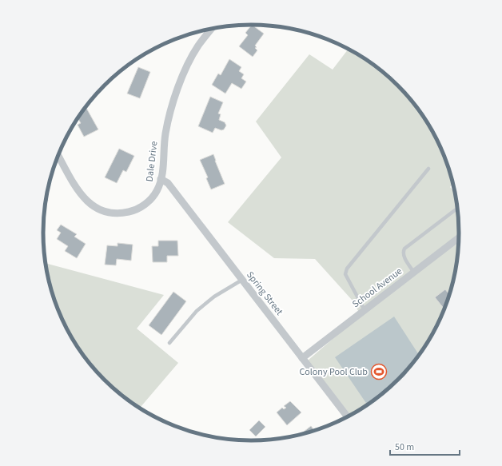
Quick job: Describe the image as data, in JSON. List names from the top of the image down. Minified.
{"streets":{"street":["Dale Drive","School Avenue","Spring Street"]},"crossings":[["Dale Drive","Spring Street"],["School Avenue","Spring Street"]],"places":{"sports":["Colony Pool Club"]},"scale_bar":"50 m"}
